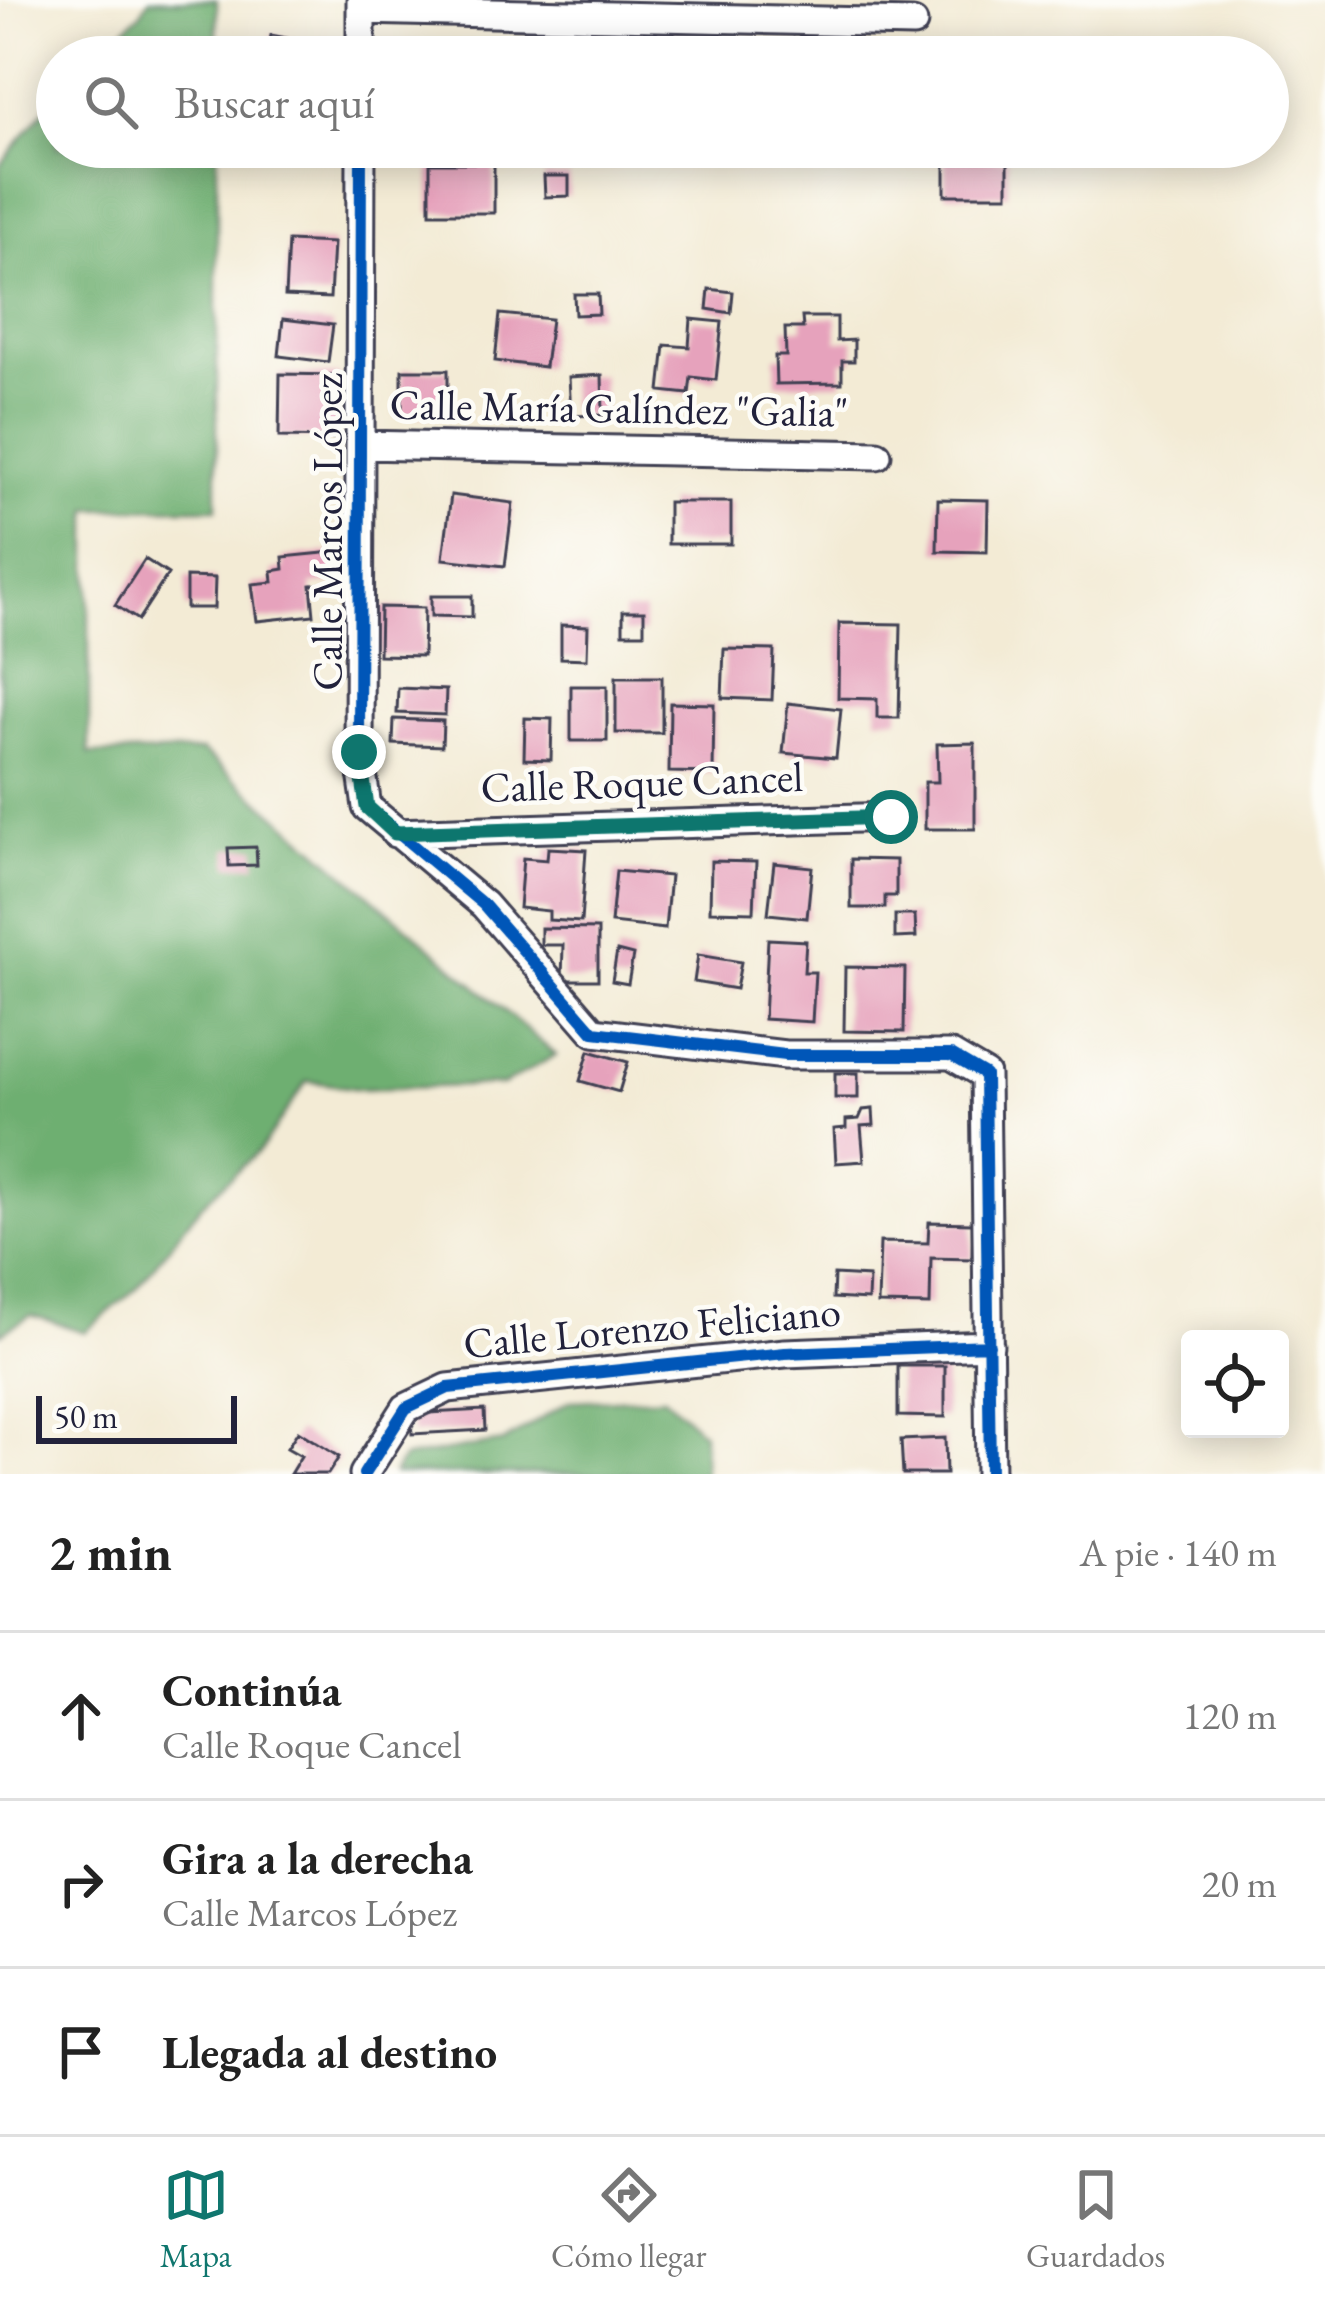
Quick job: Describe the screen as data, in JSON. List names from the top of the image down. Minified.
{"streets":{"street":["Calle María Galíndez \"Galia\"","Calle Marcos López","Calle Roque Cancel","Calle Lorenzo Feliciano"]},"crossings":[["Calle María Galíndez \"Galia\"","Calle Marcos López"],["Calle Marcos López","Calle Roque Cancel"],["Calle Marcos López","Calle Lorenzo Feliciano"]],"scale_bar":"50 m","page":{"search":"Buscar aquí","scale":"50 m","heading":["2 min","A pie · 140 m"],"list":[["Continúa","Calle Roque Cancel","120 m"],["Gira a la derecha","Calle Marcos López","20 m"],"Llegada al destino"],"nav":["Mapa","Cómo llegar","Guardados"]}}
